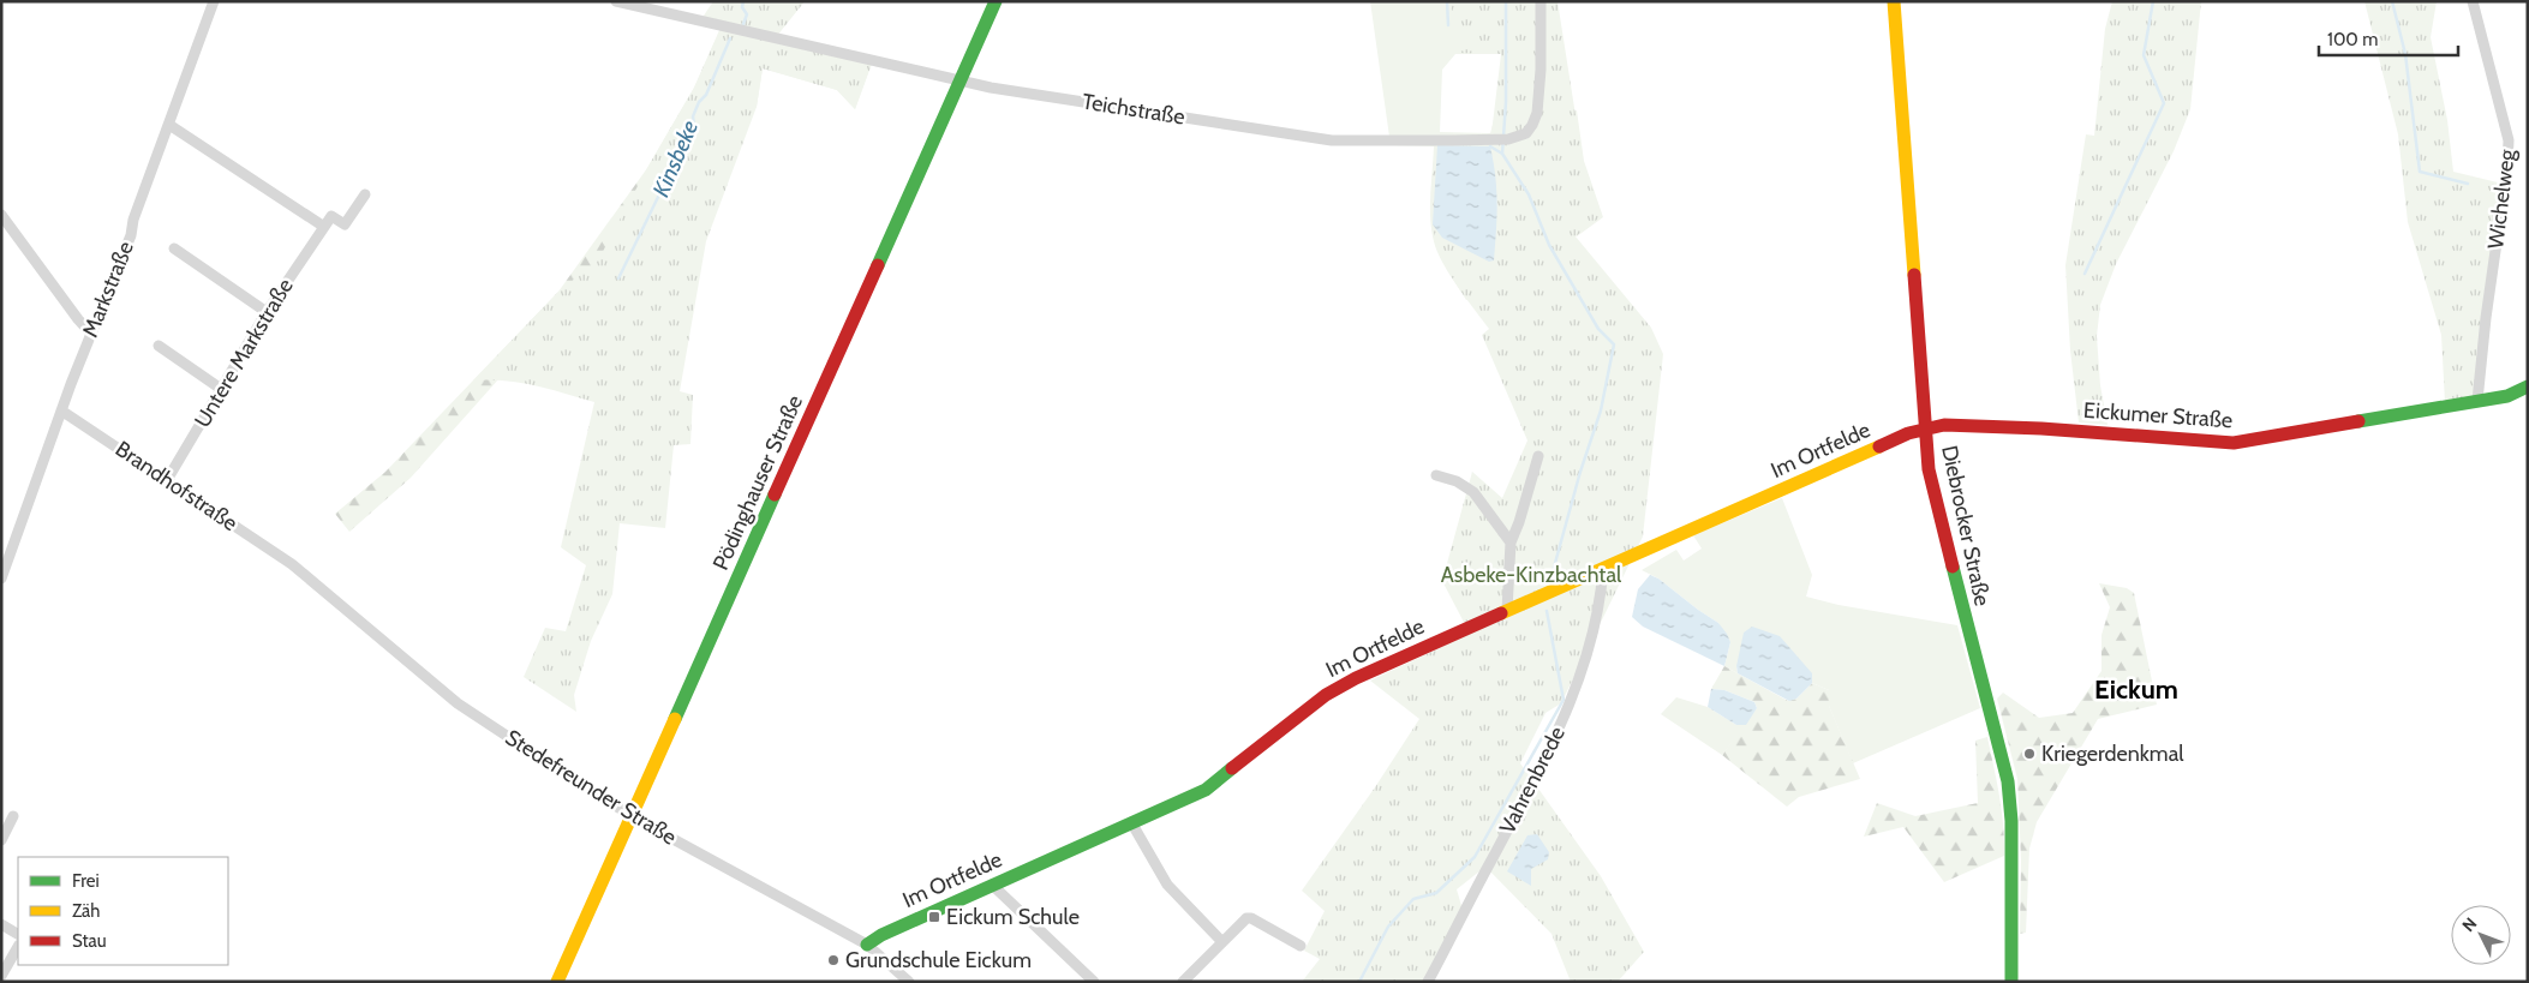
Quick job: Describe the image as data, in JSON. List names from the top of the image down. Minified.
{"streets":{"street":["Teichstraße","Wichelweg","Markstraße","Untere Markstraße","Eickumer Straße","Im Ortfelde","Pödinghauser Straße","Brandhofstraße","Diebrocker Straße","Vahrenbrede","Stedefreunder Straße"]},"crossings":[["Teichstraße","Pödinghauser Straße"],["Wichelweg","Eickumer Straße"],["Markstraße","Brandhofstraße"],["Untere Markstraße","Brandhofstraße"],["Eickumer Straße","Im Ortfelde"],["Eickumer Straße","Diebrocker Straße"],["Im Ortfelde","Diebrocker Straße"],["Im Ortfelde","Vahrenbrede"],["Im Ortfelde","Stedefreunder Straße"],["Pödinghauser Straße","Stedefreunder Straße"],["Brandhofstraße","Stedefreunder Straße"]],"districts":["Eickum"],"water":["Kinsbeke"],"parks":["Asbeke-Kinzbachtal"],"places":{"other":["Kriegerdenkmal","Grundschule Eickum"],"transit":["Eickum Schule"]},"legend":["Frei","Zäh","Stau"],"scale_bar":"100 m","north":"top left"}
